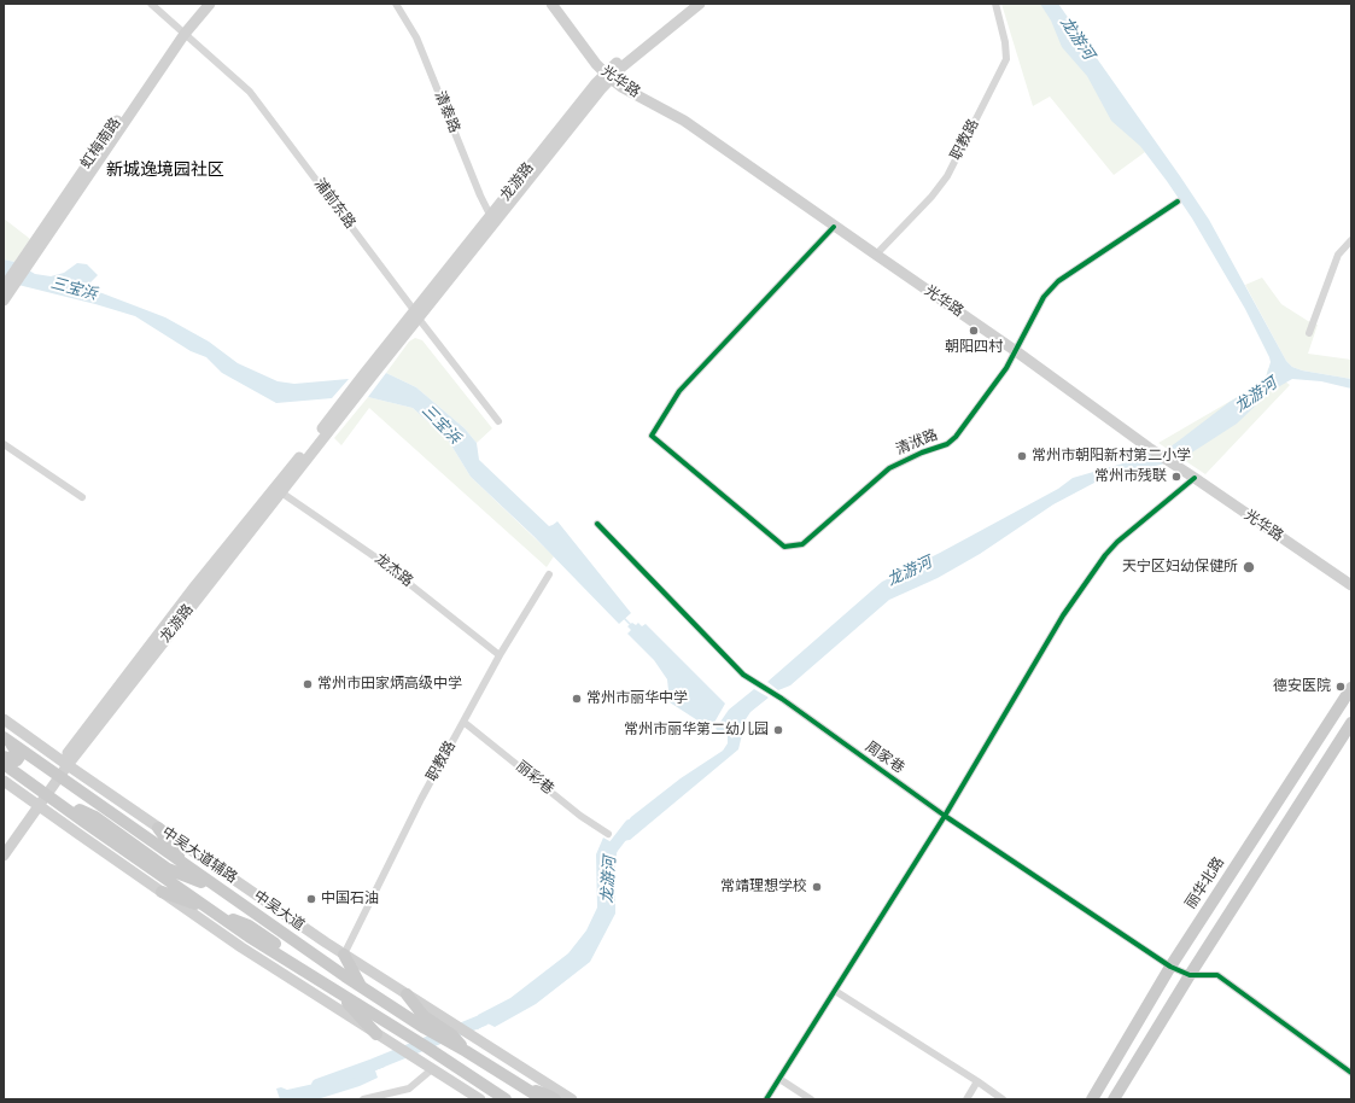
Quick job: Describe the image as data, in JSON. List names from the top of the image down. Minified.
{"streets":{"main road":["光华路","虹梅南路","龙游路","中吴大道辅路","丽华北路","中吴大道"],"street":["清泰路","职教路","浦前东路","清洑路","龙杰路","周家巷","丽彩巷"]},"crossings":[["光华路","职教路"],["光华路","龙游路"],["光华路","清洑路"],["清泰路","龙游路"],["职教路","龙杰路"],["职教路","丽彩巷"],["职教路","中吴大道辅路"],["虹梅南路","浦前东路"],["龙游路","浦前东路"],["龙游路","龙杰路"],["龙游路","中吴大道辅路"],["龙游路","中吴大道"],["周家巷","丽华北路"]],"districts":["新城逸境园社区"],"water":["龙游河","三宝浜"],"places":["朝阳四村","常州市朝阳新村第二小学","常州市残联","天宁区妇幼保健所","常州市田家炳高级中学","德安医院","常州市丽华中学","常州市丽华第二幼儿园","常靖理想学校","中国石油"]}
